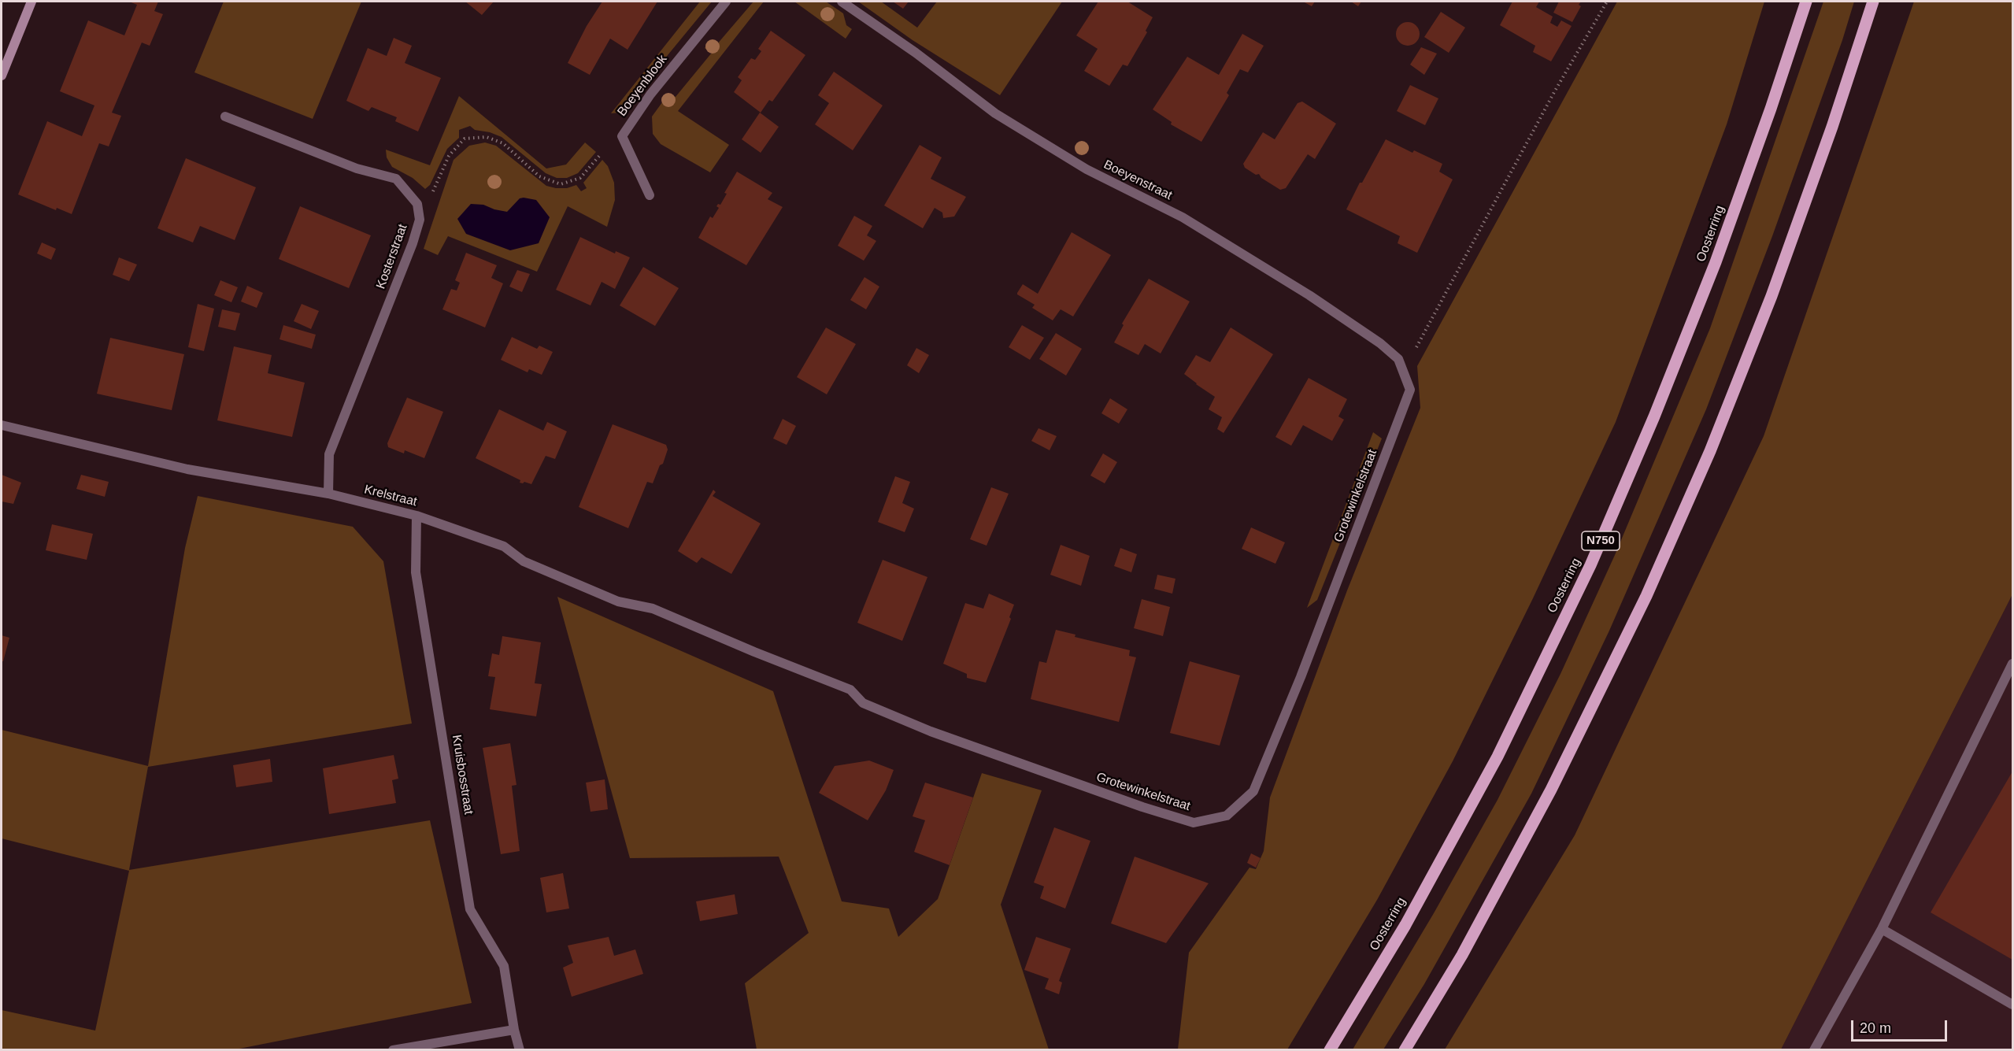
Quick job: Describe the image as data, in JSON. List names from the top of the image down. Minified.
{"streets":{"main road":["Oosterring","N750"],"street":["Boeyenblook","Boeyenstraat","Kosterstraat","Krelstraat","Grotewinkelstraat","Kruisbosstraat"]},"crossings":[["Boeyenstraat","Grotewinkelstraat"],["Kosterstraat","Krelstraat"],["Krelstraat","Grotewinkelstraat"],["Krelstraat","Kruisbosstraat"]],"scale_bar":"20 m"}
